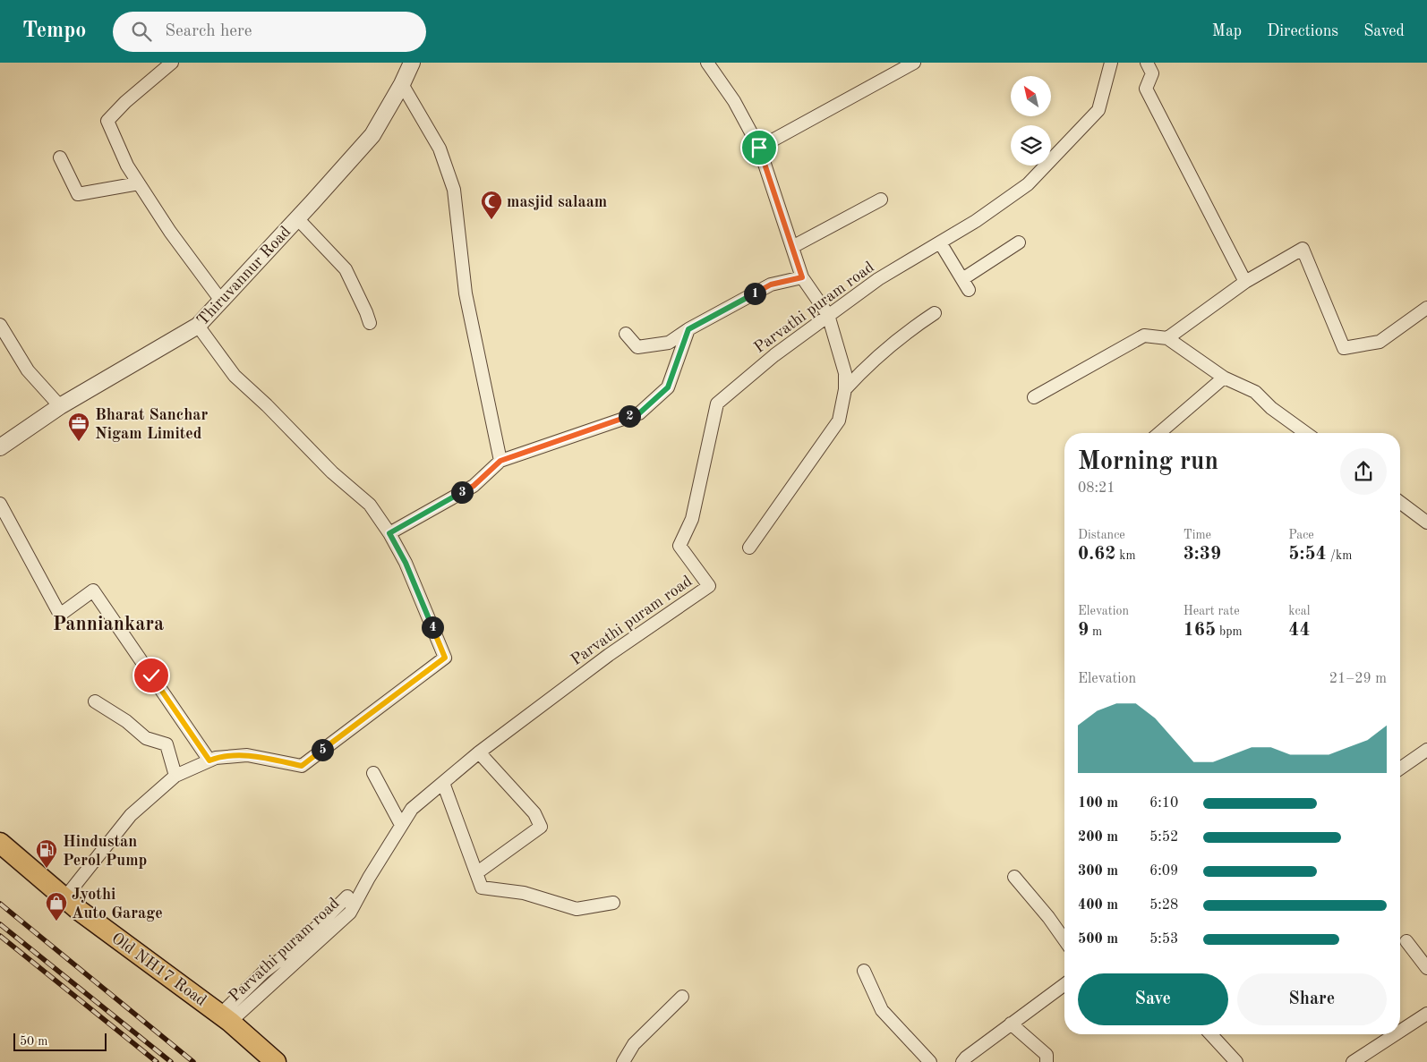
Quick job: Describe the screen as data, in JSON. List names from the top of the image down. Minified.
{"streets":{"main road":["Old NH17 Road"],"street":["Thiruvannur Road","Parvathi puram road"]},"crossings":[["Parvathi puram road","Old NH17 Road"]],"districts":["Panniankara"],"places":{"mosque":["masjid salaam"],"office":["Bharat Sanchar Nigam Limited"],"fuel station":["Hindustan Perol Pump"],"shop":["Jyothi Auto Garage"]},"scale_bar":"50 m","north":"top left","page":{"header":"Tempo","search":"Search here","nav":["Map","Directions","Saved"],"pins":["1","2","3","4","5"],"heading":["Morning run","08:21"],"stats":[["Distance","0.62 km"],["Time","3:39"],["Pace","5:54 /km"],["Elevation","9 m"],["Heart rate","165 bpm"],["kcal","44"]],"chart":["Elevation","21–29 m"],"list":[{"name":"100 m","note":"6:10"},{"name":"200 m","note":"5:52"},{"name":"300 m","note":"6:09"},{"name":"400 m","note":"5:28"},{"name":"500 m","note":"5:53"}],"buttons":["Save","Share"],"scale":"50 m"}}
